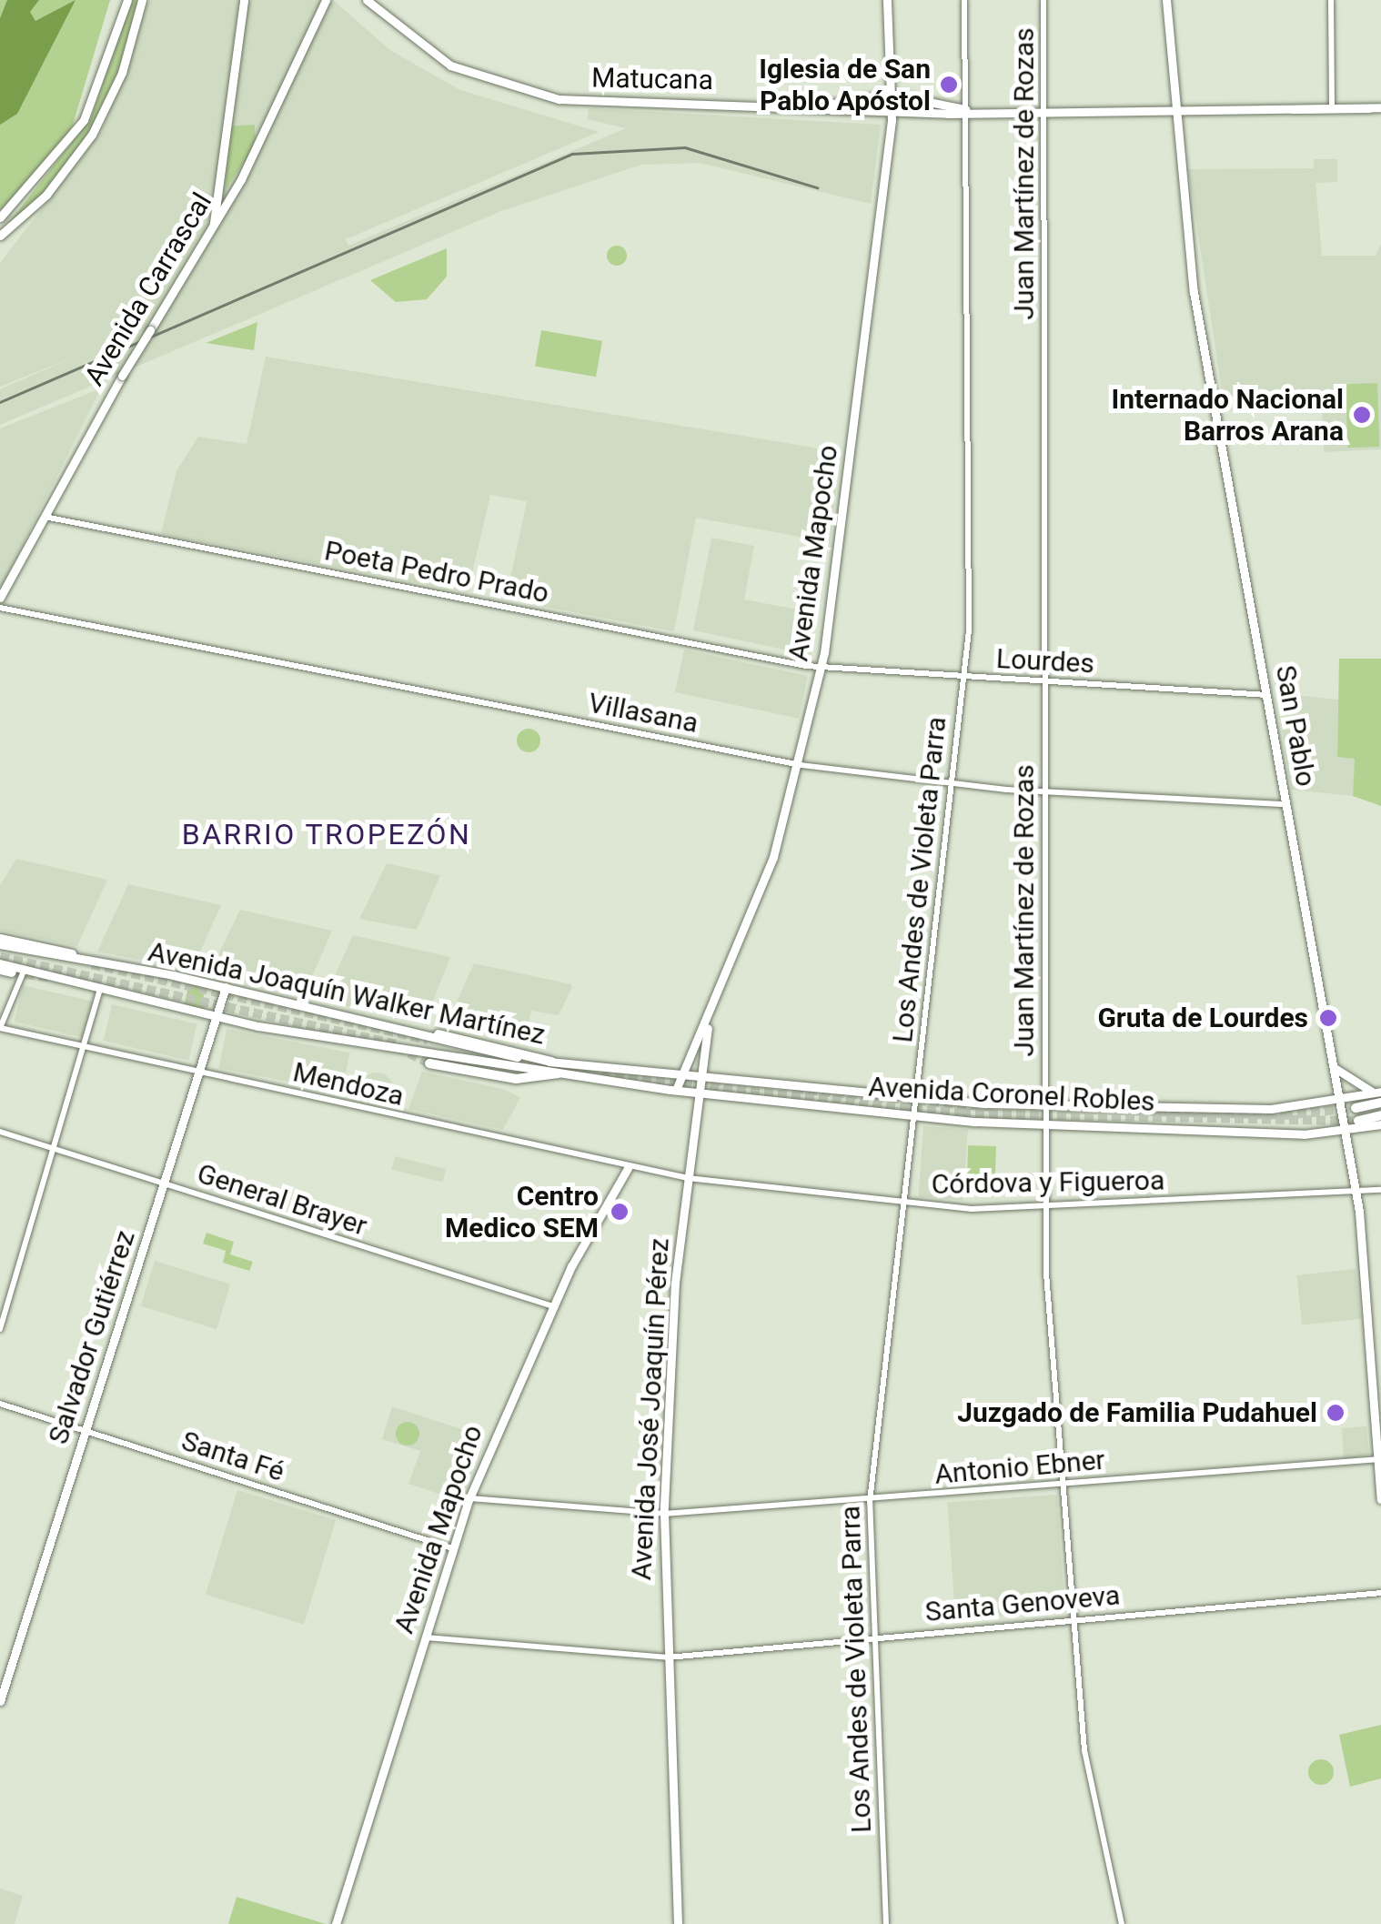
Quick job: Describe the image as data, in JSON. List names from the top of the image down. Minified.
{"streets":{"main road":["Matucana","Avenida Carrascal","Avenida Mapocho","San Pablo","Avenida Joaquín Walker Martínez","Avenida Coronel Robles","Salvador Gutiérrez","Avenida José Joaquín Pérez"],"street":["Juan Martínez de Rozas","Poeta Pedro Prado","Lourdes","Villasana","Los Andes de Violeta Parra","Mendoza","Córdova y Figueroa","General Brayer","Santa Fé","Antonio Ebner","Santa Genoveva"]},"crossings":[["Matucana","Juan Martínez de Rozas"],["Matucana","Avenida Mapocho"],["Matucana","San Pablo"],["Matucana","Los Andes de Violeta Parra"],["Juan Martínez de Rozas","Lourdes"],["Juan Martínez de Rozas","Villasana"],["Juan Martínez de Rozas","Avenida Coronel Robles"],["Juan Martínez de Rozas","Córdova y Figueroa"],["Juan Martínez de Rozas","Antonio Ebner"],["Juan Martínez de Rozas","Santa Genoveva"],["Avenida Carrascal","Poeta Pedro Prado"],["Avenida Mapocho","Poeta Pedro Prado"],["Avenida Mapocho","Lourdes"],["Avenida Mapocho","Villasana"],["Avenida Mapocho","Avenida Joaquín Walker Martínez"],["Avenida Mapocho","Mendoza"],["Avenida Mapocho","Avenida Coronel Robles"],["Avenida Mapocho","General Brayer"],["Avenida Mapocho","Avenida José Joaquín Pérez"],["Avenida Mapocho","Santa Fé"],["Avenida Mapocho","Antonio Ebner"],["Avenida Mapocho","Santa Genoveva"],["Poeta Pedro Prado","Lourdes"],["Lourdes","San Pablo"],["Lourdes","Los Andes de Violeta Parra"],["Villasana","San Pablo"],["Villasana","Los Andes de Violeta Parra"],["San Pablo","Avenida Coronel Robles"],["San Pablo","Córdova y Figueroa"],["San Pablo","Antonio Ebner"],["Los Andes de Violeta Parra","Avenida Coronel Robles"],["Los Andes de Violeta Parra","Córdova y Figueroa"],["Los Andes de Violeta Parra","Antonio Ebner"],["Los Andes de Violeta Parra","Santa Genoveva"],["Avenida Joaquín Walker Martínez","Avenida Coronel Robles"],["Avenida Joaquín Walker Martínez","Salvador Gutiérrez"],["Mendoza","Córdova y Figueroa"],["Mendoza","Salvador Gutiérrez"],["Mendoza","Avenida José Joaquín Pérez"],["Avenida Coronel Robles","Avenida José Joaquín Pérez"],["Córdova y Figueroa","Avenida José Joaquín Pérez"],["General Brayer","Salvador Gutiérrez"],["Salvador Gutiérrez","Santa Fé"],["Avenida José Joaquín Pérez","Antonio Ebner"],["Avenida José Joaquín Pérez","Santa Genoveva"]],"districts":["BARRIO TROPEZÓN"],"places":["Iglesia de San Pablo Apóstol","Internado Nacional Barros Arana","Gruta de Lourdes","Centro Medico SEM","Juzgado de Familia Pudahuel"]}
